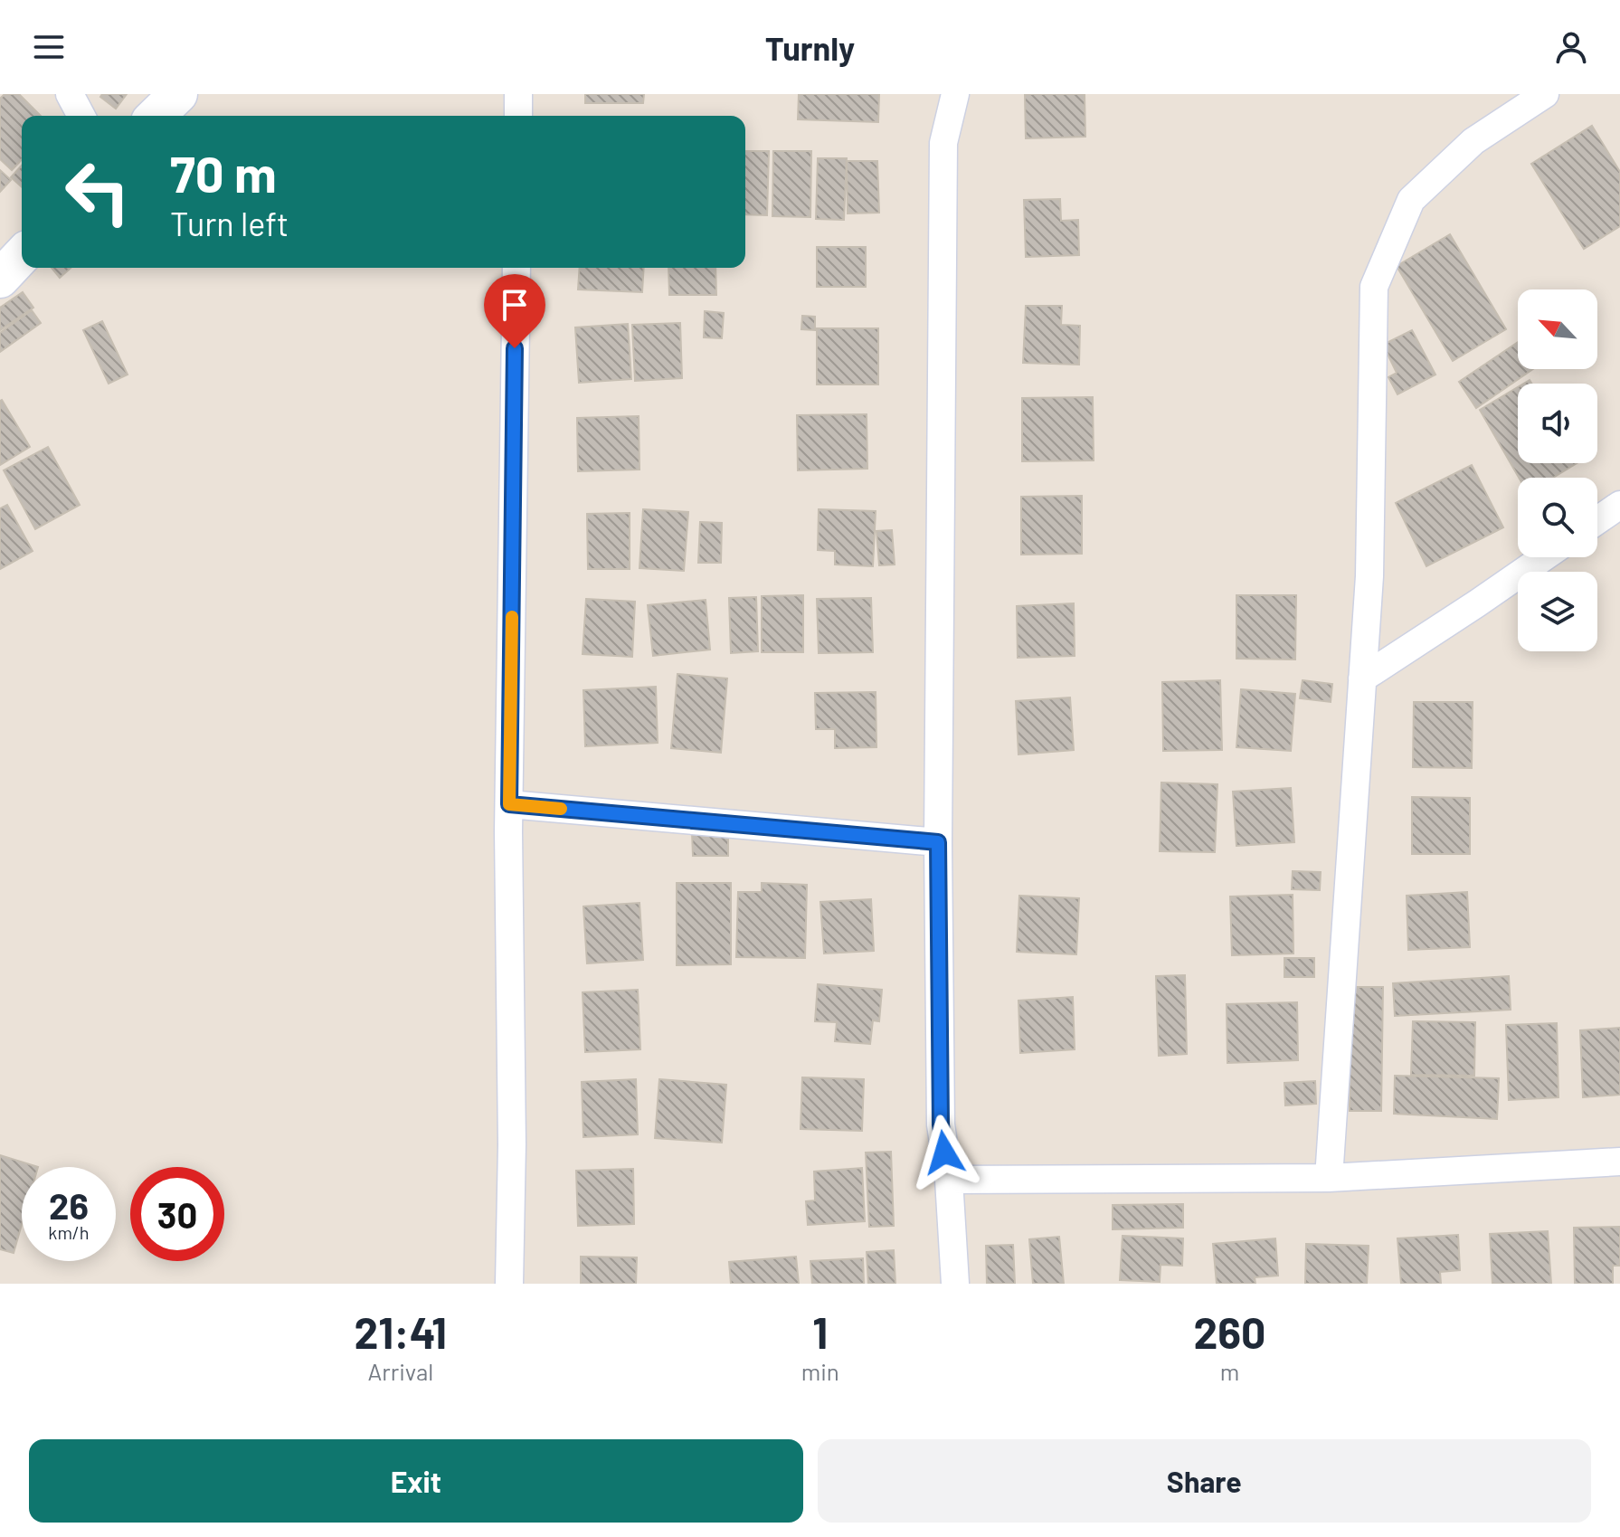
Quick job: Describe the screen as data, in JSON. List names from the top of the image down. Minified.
{"north":"top left","page":{"header":"Turnly","turn":["70 m","Turn left"],"speed":"26 km/h","limit":"30","eta":["21:41","Arrival","1","min","260","m"],"buttons":["Exit","Share"]}}
